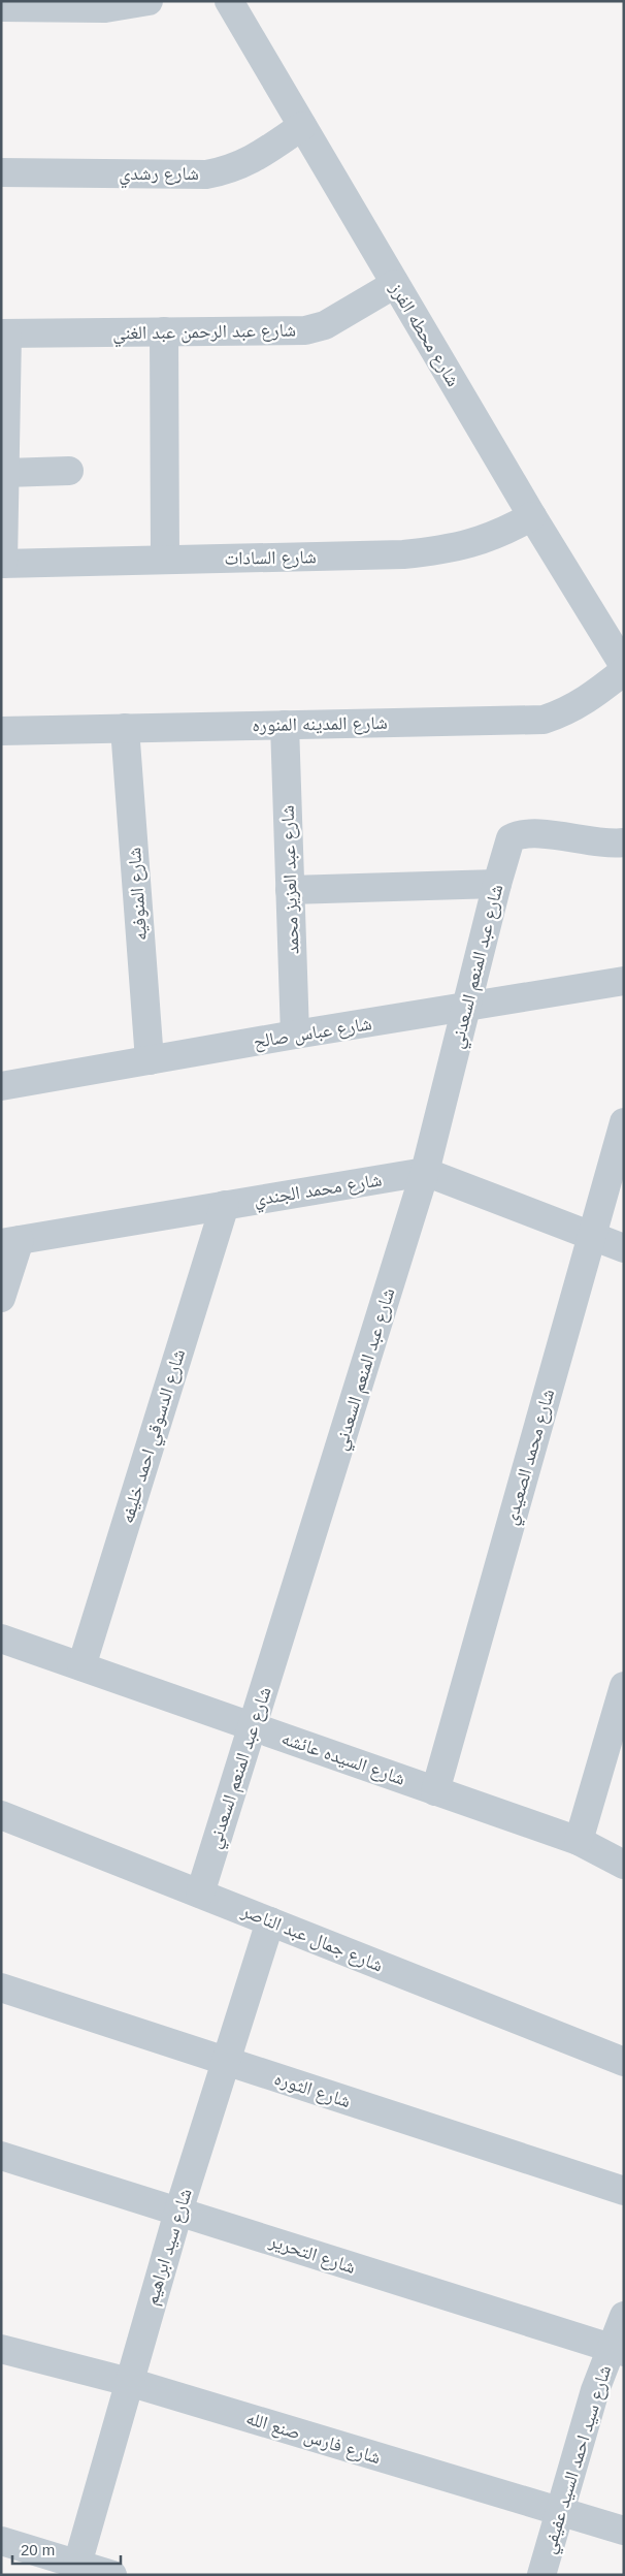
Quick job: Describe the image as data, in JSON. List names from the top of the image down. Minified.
{"streets":{"street":["شارع رشدي","شارع عبد الرحمن عبد الغني","شارع محطه الفرز","شارع السادات","شارع المدينه المنوره","شارع عبد العزيز محمد","شارع المنوفيه","شارع عبد المنعم السعدني","شارع عباس صالح","شارع محمد الجندي","شارع الدسوقي احمد خليفه","شارع محمد الصعيدي","شارع السيده عائشه","شارع جمال عبد الناصر","شارع الثوره","شارع سيد ابراهيم","شارع التحرير","شارع فارس صنع الله","شارع سيد احمد السيد عفيفي"]},"crossings":[["شارع رشدي","شارع محطه الفرز"],["شارع عبد الرحمن عبد الغني","شارع محطه الفرز"],["شارع محطه الفرز","شارع السادات"],["شارع المدينه المنوره","شارع عبد العزيز محمد"],["شارع المدينه المنوره","شارع المنوفيه"],["شارع عبد العزيز محمد","شارع عباس صالح"],["شارع المنوفيه","شارع عباس صالح"],["شارع عبد المنعم السعدني","شارع عباس صالح"],["شارع عبد المنعم السعدني","شارع محمد الجندي"],["شارع عبد المنعم السعدني","شارع السيده عائشه"],["شارع عبد المنعم السعدني","شارع جمال عبد الناصر"],["شارع محمد الجندي","شارع الدسوقي احمد خليفه"],["شارع الدسوقي احمد خليفه","شارع السيده عائشه"],["شارع محمد الصعيدي","شارع السيده عائشه"],["شارع جمال عبد الناصر","شارع سيد ابراهيم"],["شارع الثوره","شارع سيد ابراهيم"],["شارع سيد ابراهيم","شارع التحرير"],["شارع سيد ابراهيم","شارع فارس صنع الله"],["شارع التحرير","شارع سيد احمد السيد عفيفي"],["شارع فارس صنع الله","شارع سيد احمد السيد عفيفي"]],"scale_bar":"20 m"}
